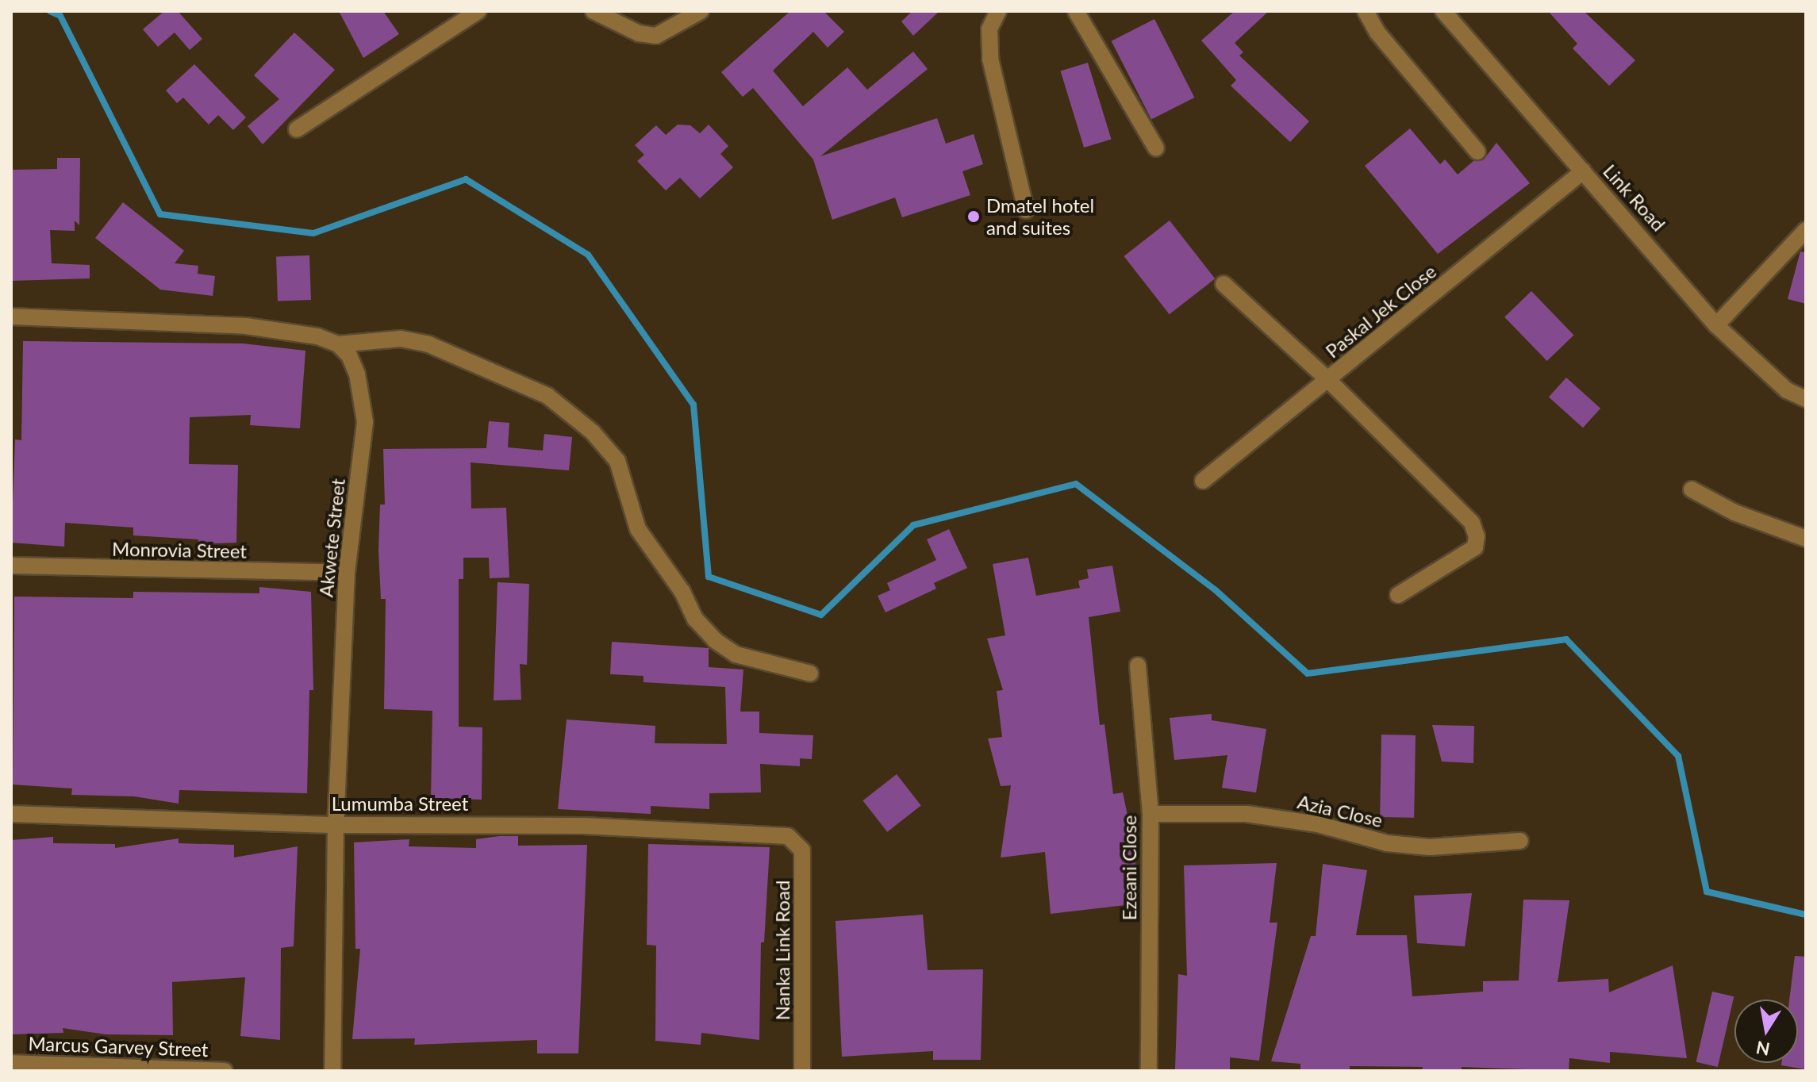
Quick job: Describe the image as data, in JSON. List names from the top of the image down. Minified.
{"streets":{"street":["Link Road","Paskal Jek Close","Akwete Street","Monrovia Street","Lumumba Street","Azia Close","Ezeani Close","Nanka Link Road","Marcus Garvey Street"]},"crossings":[["Link Road","Paskal Jek Close"],["Akwete Street","Monrovia Street"],["Akwete Street","Lumumba Street"],["Lumumba Street","Nanka Link Road"],["Azia Close","Ezeani Close"]],"places":["Dmatel hotel and suites"],"north":"bottom"}
